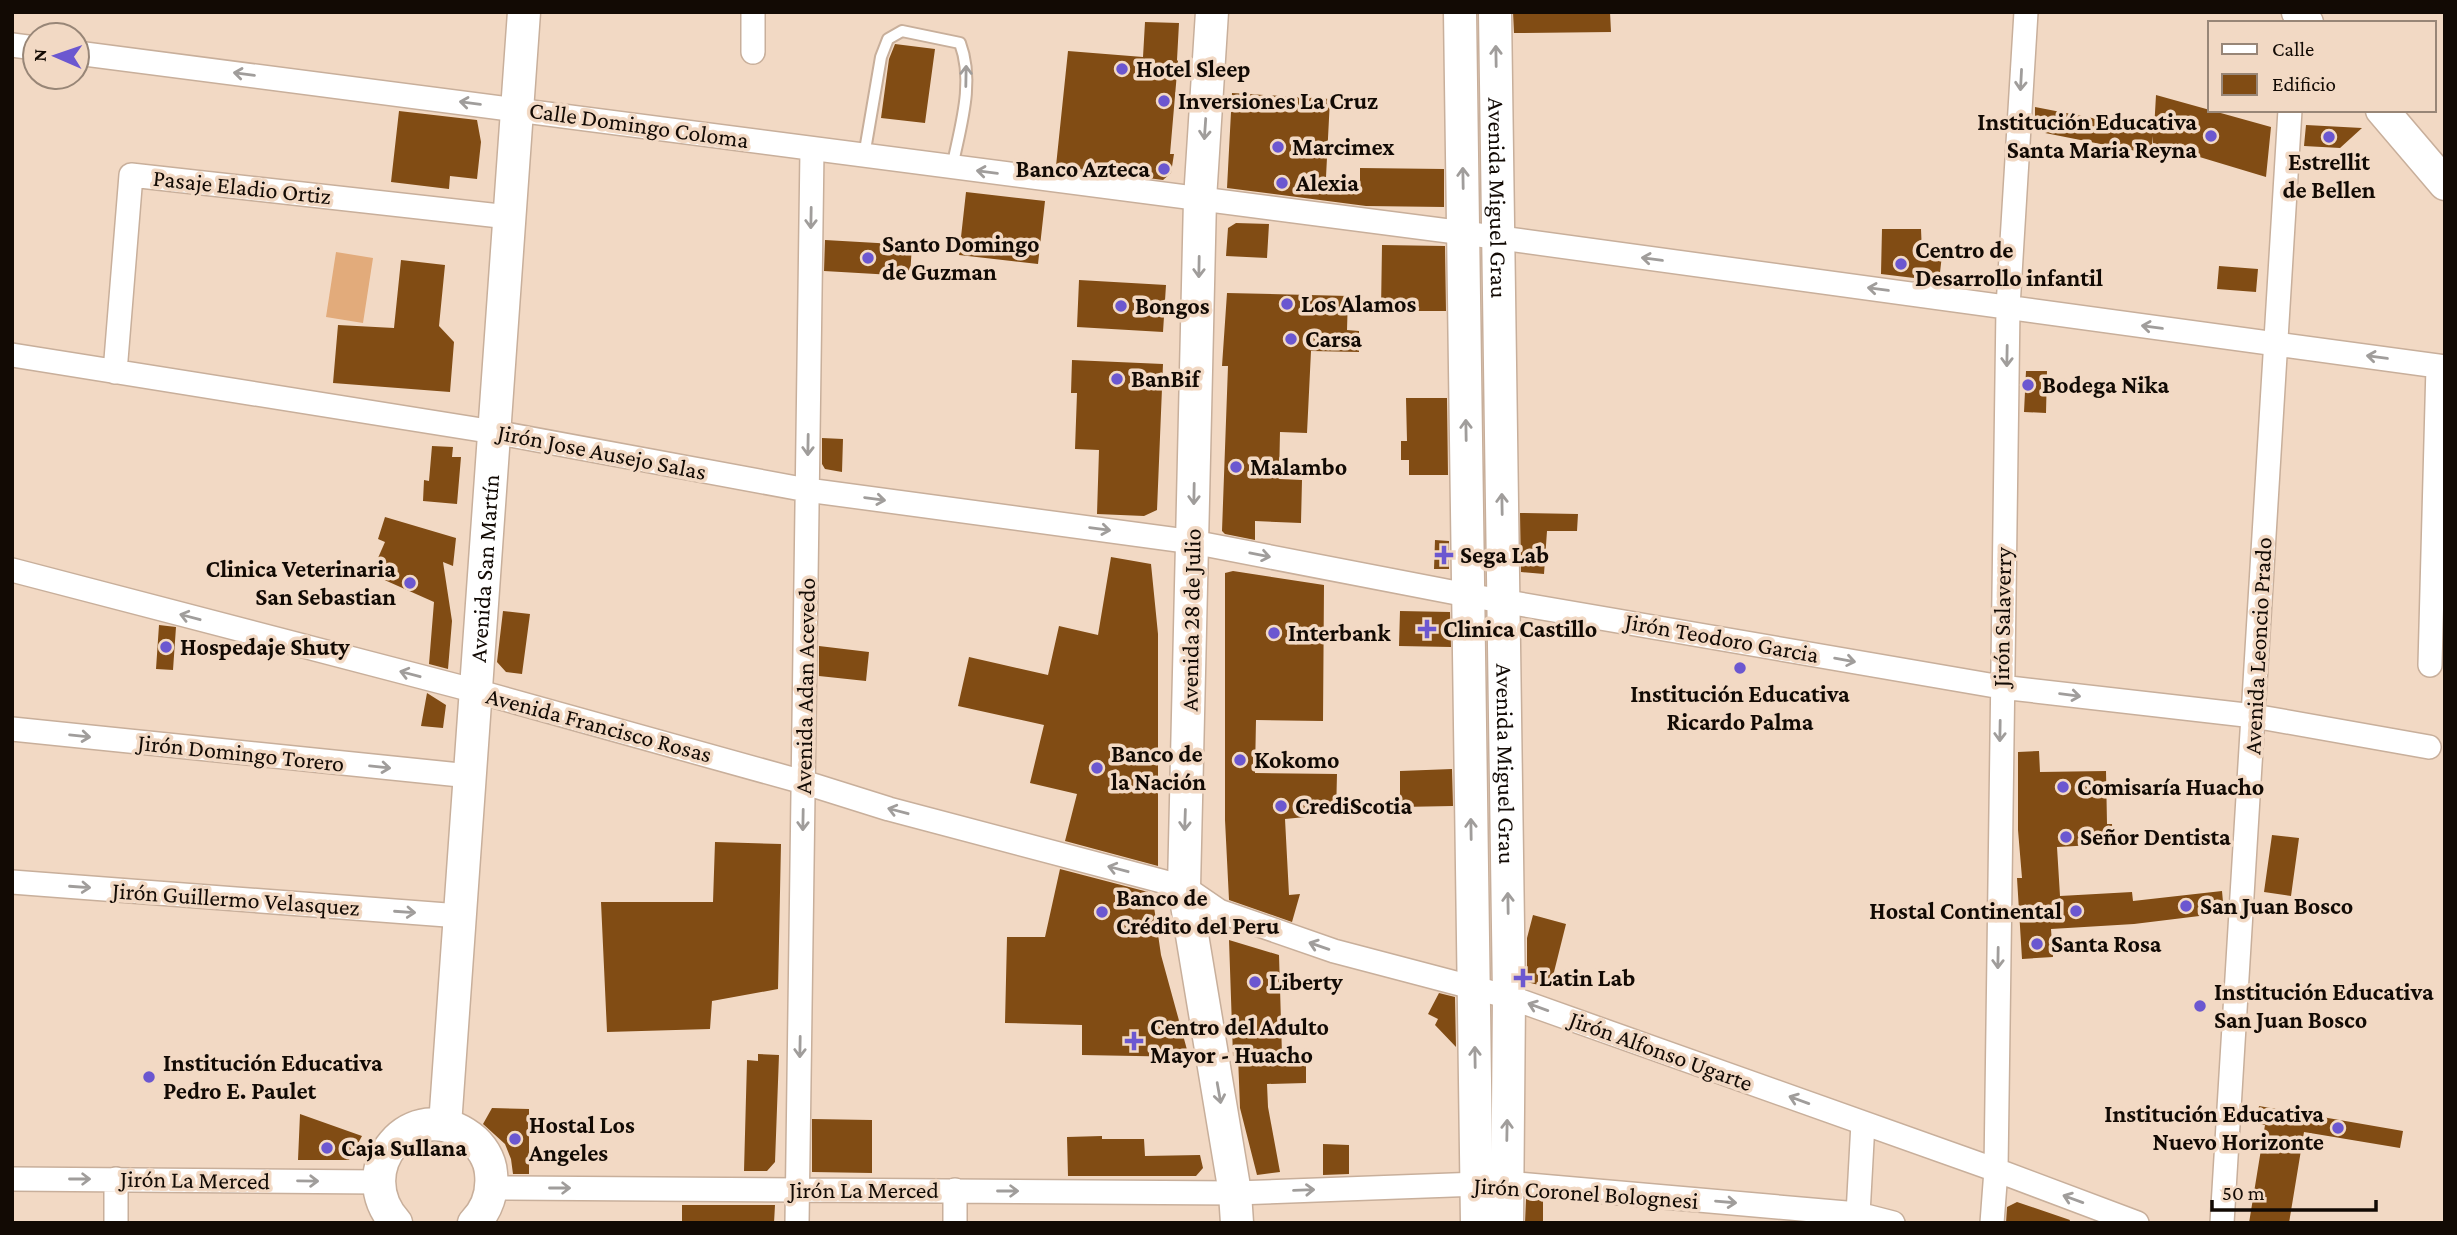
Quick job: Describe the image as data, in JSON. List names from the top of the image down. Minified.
{"streets":{"street":["Calle Domingo Coloma","Pasaje Eladio Ortiz","Avenida Miguel Grau","Jirón Jose Ausejo Salas","Avenida San Martín","Jirón Salaverry","Avenida 28 de Julio","Jirón Teodoro Garcia","Avenida Leoncio Prado","Avenida Adan Acevedo","Avenida Francisco Rosas","Jirón Domingo Torero","Jirón Guillermo Velasquez","Jirón Alfonso Ugarte","Jirón La Merced","Jirón Coronel Bolognesi"]},"crossings":[["Calle Domingo Coloma","Avenida Miguel Grau"],["Calle Domingo Coloma","Avenida San Martín"],["Calle Domingo Coloma","Jirón Salaverry"],["Calle Domingo Coloma","Avenida 28 de Julio"],["Calle Domingo Coloma","Avenida Leoncio Prado"],["Calle Domingo Coloma","Avenida Adan Acevedo"],["Pasaje Eladio Ortiz","Jirón Jose Ausejo Salas"],["Pasaje Eladio Ortiz","Avenida San Martín"],["Avenida Miguel Grau","Jirón Teodoro Garcia"],["Avenida Miguel Grau","Jirón Alfonso Ugarte"],["Avenida Miguel Grau","Jirón Coronel Bolognesi"],["Jirón Jose Ausejo Salas","Avenida San Martín"],["Jirón Jose Ausejo Salas","Avenida 28 de Julio"],["Jirón Jose Ausejo Salas","Jirón Teodoro Garcia"],["Jirón Jose Ausejo Salas","Avenida Adan Acevedo"],["Avenida San Martín","Avenida Francisco Rosas"],["Avenida San Martín","Jirón Domingo Torero"],["Avenida San Martín","Jirón Guillermo Velasquez"],["Jirón Salaverry","Jirón Teodoro Garcia"],["Jirón Salaverry","Jirón Alfonso Ugarte"],["Avenida 28 de Julio","Jirón Teodoro Garcia"],["Avenida 28 de Julio","Avenida Francisco Rosas"],["Avenida 28 de Julio","Jirón Alfonso Ugarte"],["Avenida 28 de Julio","Jirón La Merced"],["Avenida 28 de Julio","Jirón Coronel Bolognesi"],["Jirón Teodoro Garcia","Avenida Leoncio Prado"],["Avenida Adan Acevedo","Avenida Francisco Rosas"],["Avenida Adan Acevedo","Jirón La Merced"],["Avenida Francisco Rosas","Jirón Alfonso Ugarte"],["Jirón La Merced","Jirón Coronel Bolognesi"]],"one_way":["Calle Domingo Coloma","Avenida Miguel Grau","Jirón Salaverry","Avenida 28 de Julio","Jirón Teodoro Garcia","Avenida Adan Acevedo","Avenida Francisco Rosas","Jirón Domingo Torero","Jirón Guillermo Velasquez","Jirón Alfonso Ugarte","Jirón La Merced","Jirón Coronel Bolognesi"],"places":{"other":["Hotel Sleep","Inversiones La Cruz","Institución Educativa Santa Maria Reyna","Estrellit de Bellen","Marcimex","Banco Azteca","Alexia","Santo Domingo de Guzman","Centro de Desarrollo infantil","Los Alamos","Bongos","Carsa","BanBif","Bodega Nika","Malambo","Clinica Veterinaria San Sebastian","Interbank","Hospedaje Shuty","Institución Educativa Ricardo Palma","Kokomo","Banco de la Nación","Comisaría Huacho","CrediScotia","Señor Dentista","San Juan Bosco","Hostal Continental","Banco de Crédito del Peru","Santa Rosa","Liberty","Institución Educativa San Juan Bosco","Institución Educativa Pedro E. Paulet","Institución Educativa Nuevo Horizonte","Hostal Los Angeles","Caja Sullana"],"health":["Sega Lab","Clinica Castillo","Latin Lab","Centro del Adulto Mayor - Huacho"]},"legend":["Calle","Edificio"],"scale_bar":"50 m","north":"left"}
